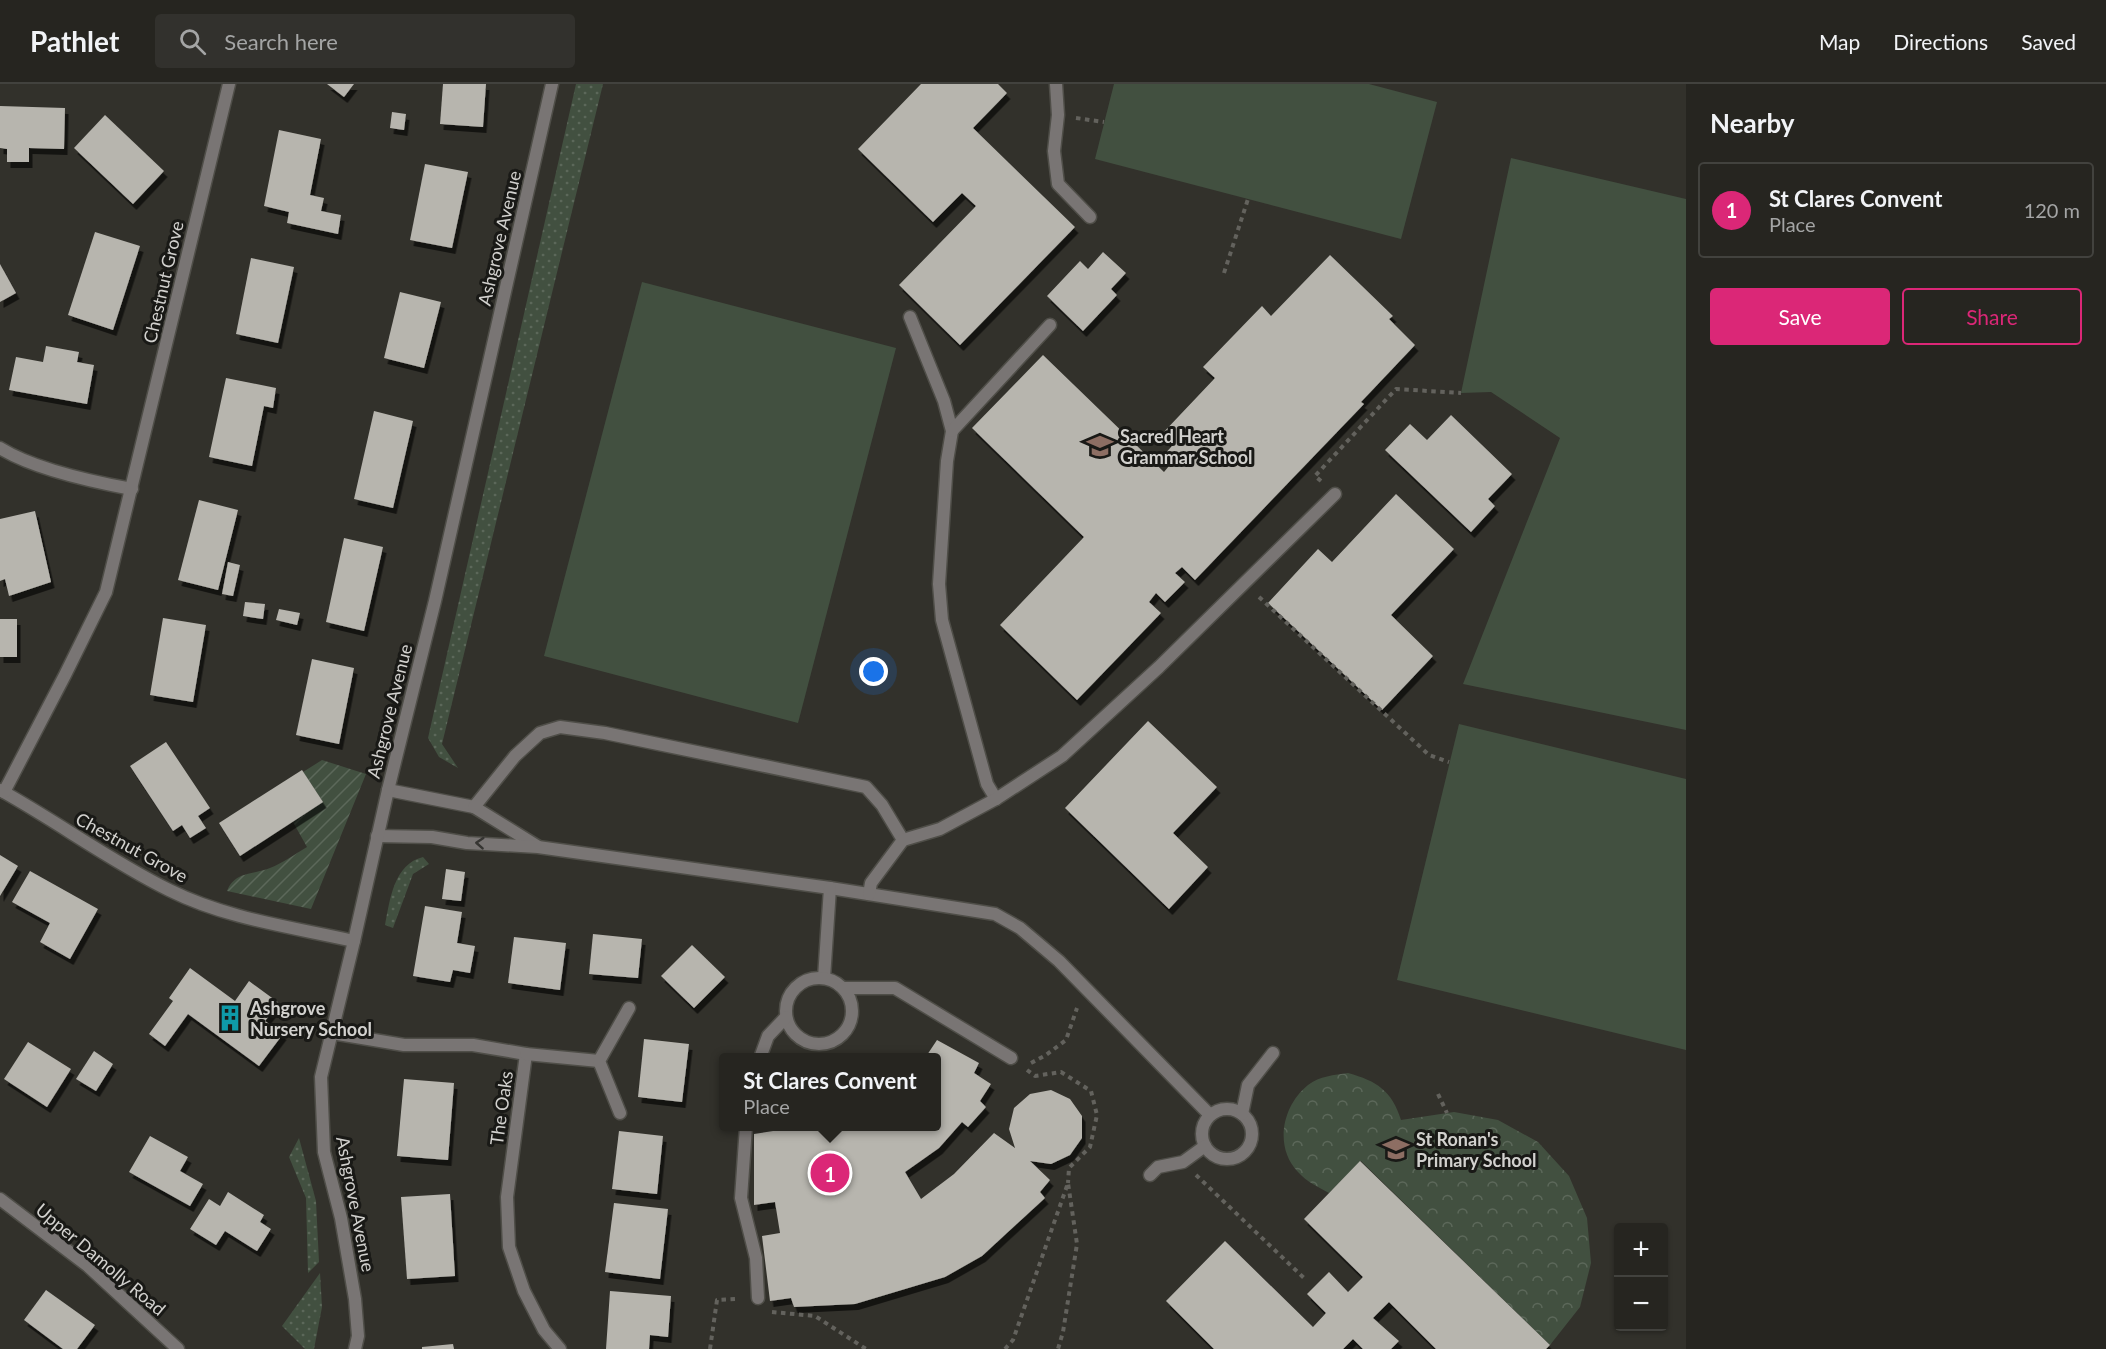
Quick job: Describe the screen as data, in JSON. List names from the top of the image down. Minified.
{"streets":{"street":["Ashgrove Avenue","Chestnut Grove","The Oaks","Upper Damolly Road"]},"crossings":[["Ashgrove Avenue","Chestnut Grove"],["Ashgrove Avenue","The Oaks"]],"places":{"school or university":["Sacred Heart Grammar School","St Ronan's Primary School"],"building":["Ashgrove Nursery School"]},"page":{"header":"Pathlet","search":"Search here","nav":["Map","Directions","Saved"],"heading":"Nearby","list":[{"mark":"1","name":"St Clares Convent","note":"Place","value":"120 m"}],"buttons":["Save","Share"],"popup":["St Clares Convent","Place"],"pins":"1","map_buttons":["+","−"]}}
